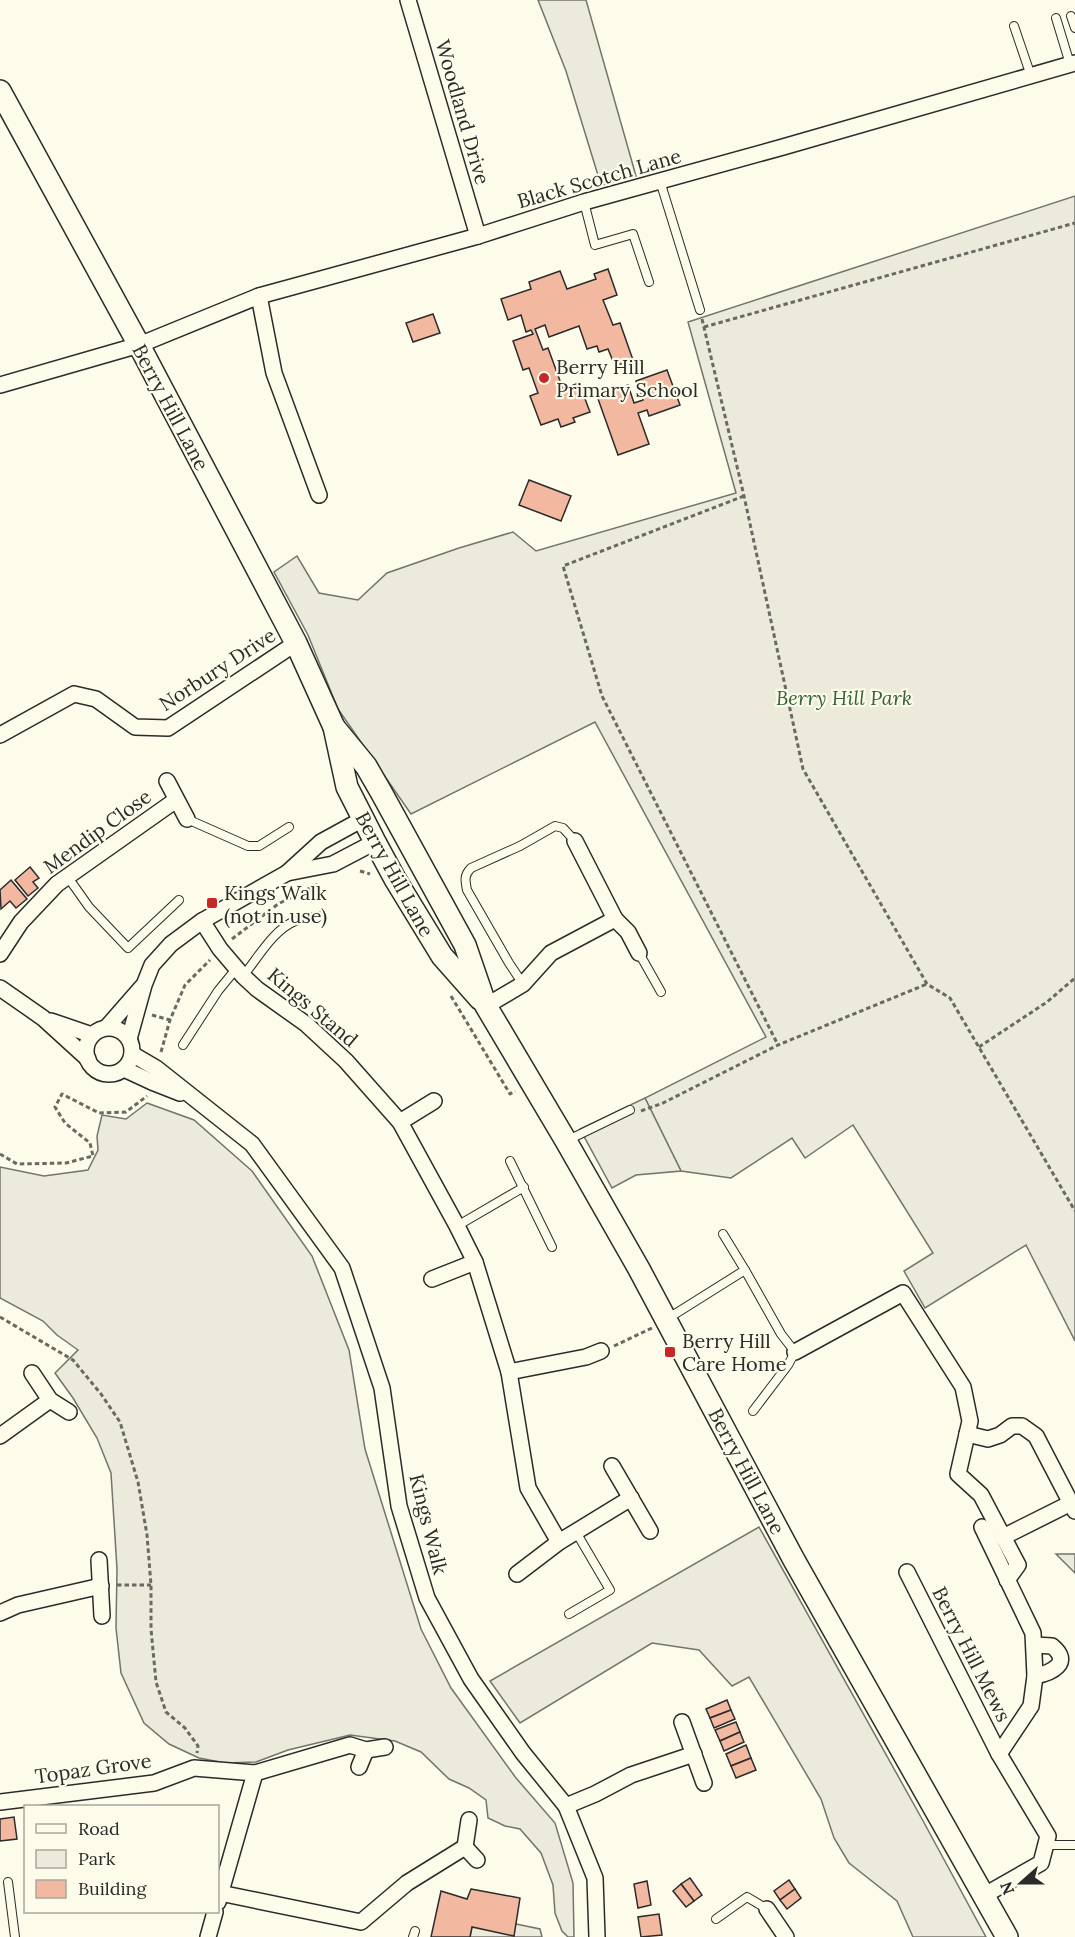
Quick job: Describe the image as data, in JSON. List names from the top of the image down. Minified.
{"streets":{"street":["Woodland Drive","Black Scotch Lane","Berry Hill Lane","Norbury Drive","Mendip Close","Kings Stand","Kings Walk","Berry Hill Mews","Topaz Grove"]},"crossings":[["Woodland Drive","Black Scotch Lane"],["Black Scotch Lane","Berry Hill Lane"],["Berry Hill Lane","Norbury Drive"]],"parks":["Berry Hill Park"],"places":{"other":["Berry Hill Primary School"],"transit":["Kings Walk (not in use)","Berry Hill Care Home"]},"legend":["Road","Park","Building"],"north":"left"}
